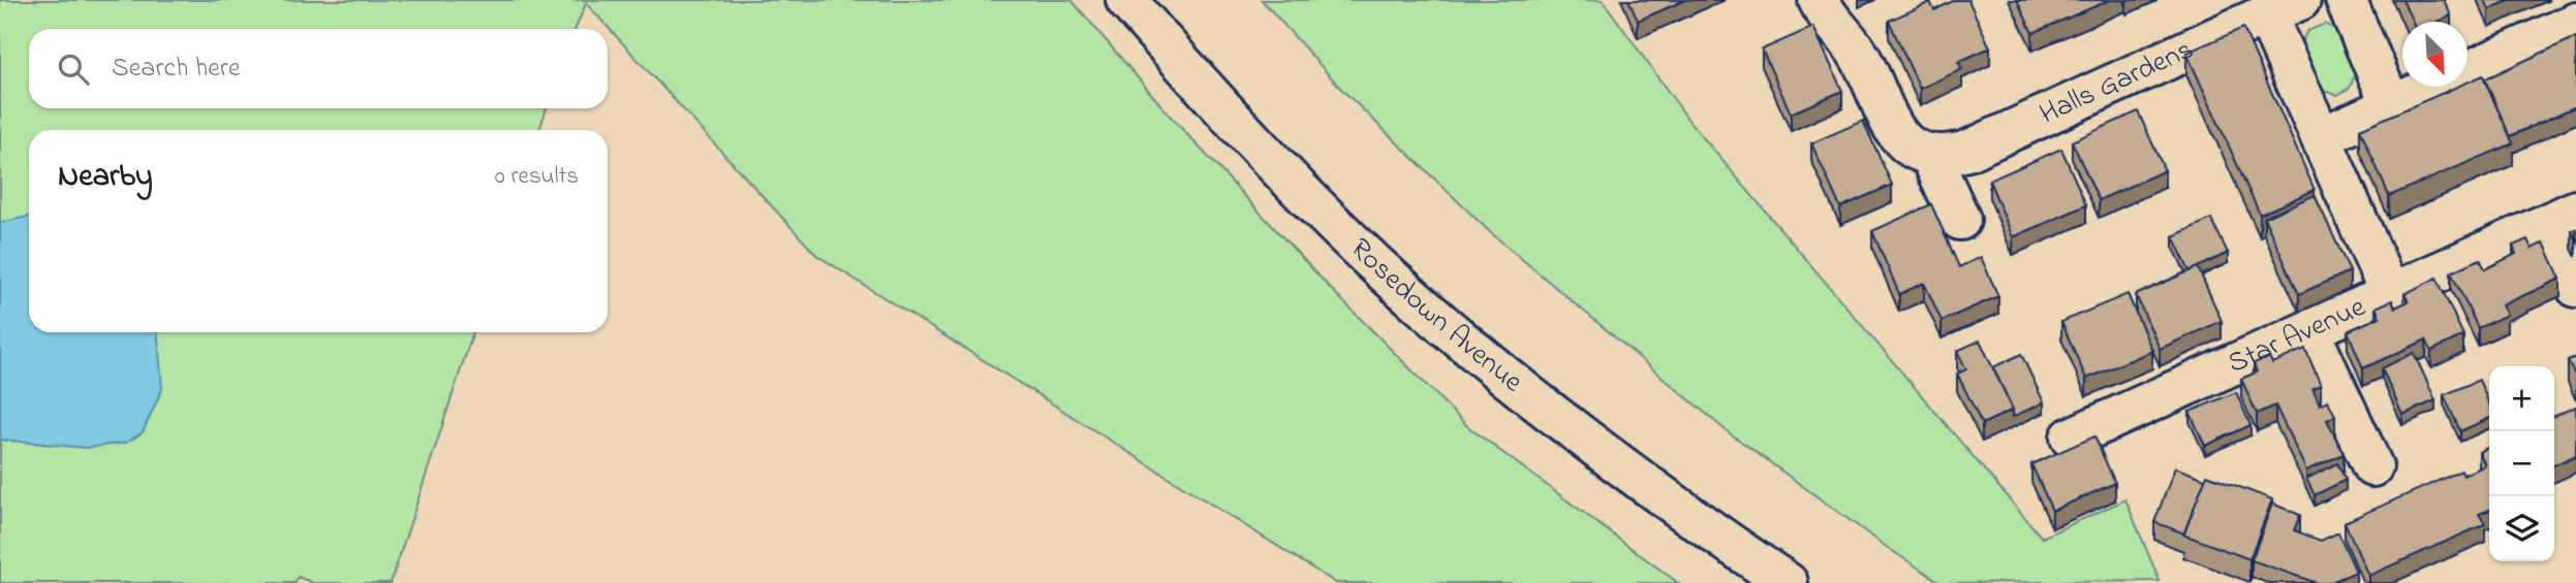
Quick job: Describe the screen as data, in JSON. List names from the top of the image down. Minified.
{"streets":{"street":["Halls Gardens","Rosedown Avenue","Star Avenue"]},"crossings":[["Halls Gardens","Star Avenue"]],"north":"bottom right","page":{"search":"Search here","heading":["Nearby","0 results"],"map_buttons":["+","−"]}}
